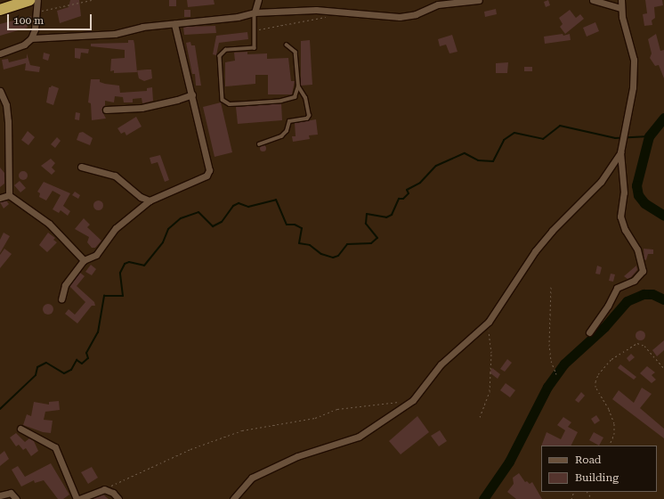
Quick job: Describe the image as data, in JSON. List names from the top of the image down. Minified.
{"legend":["Road","Building"],"scale_bar":"100 m"}
